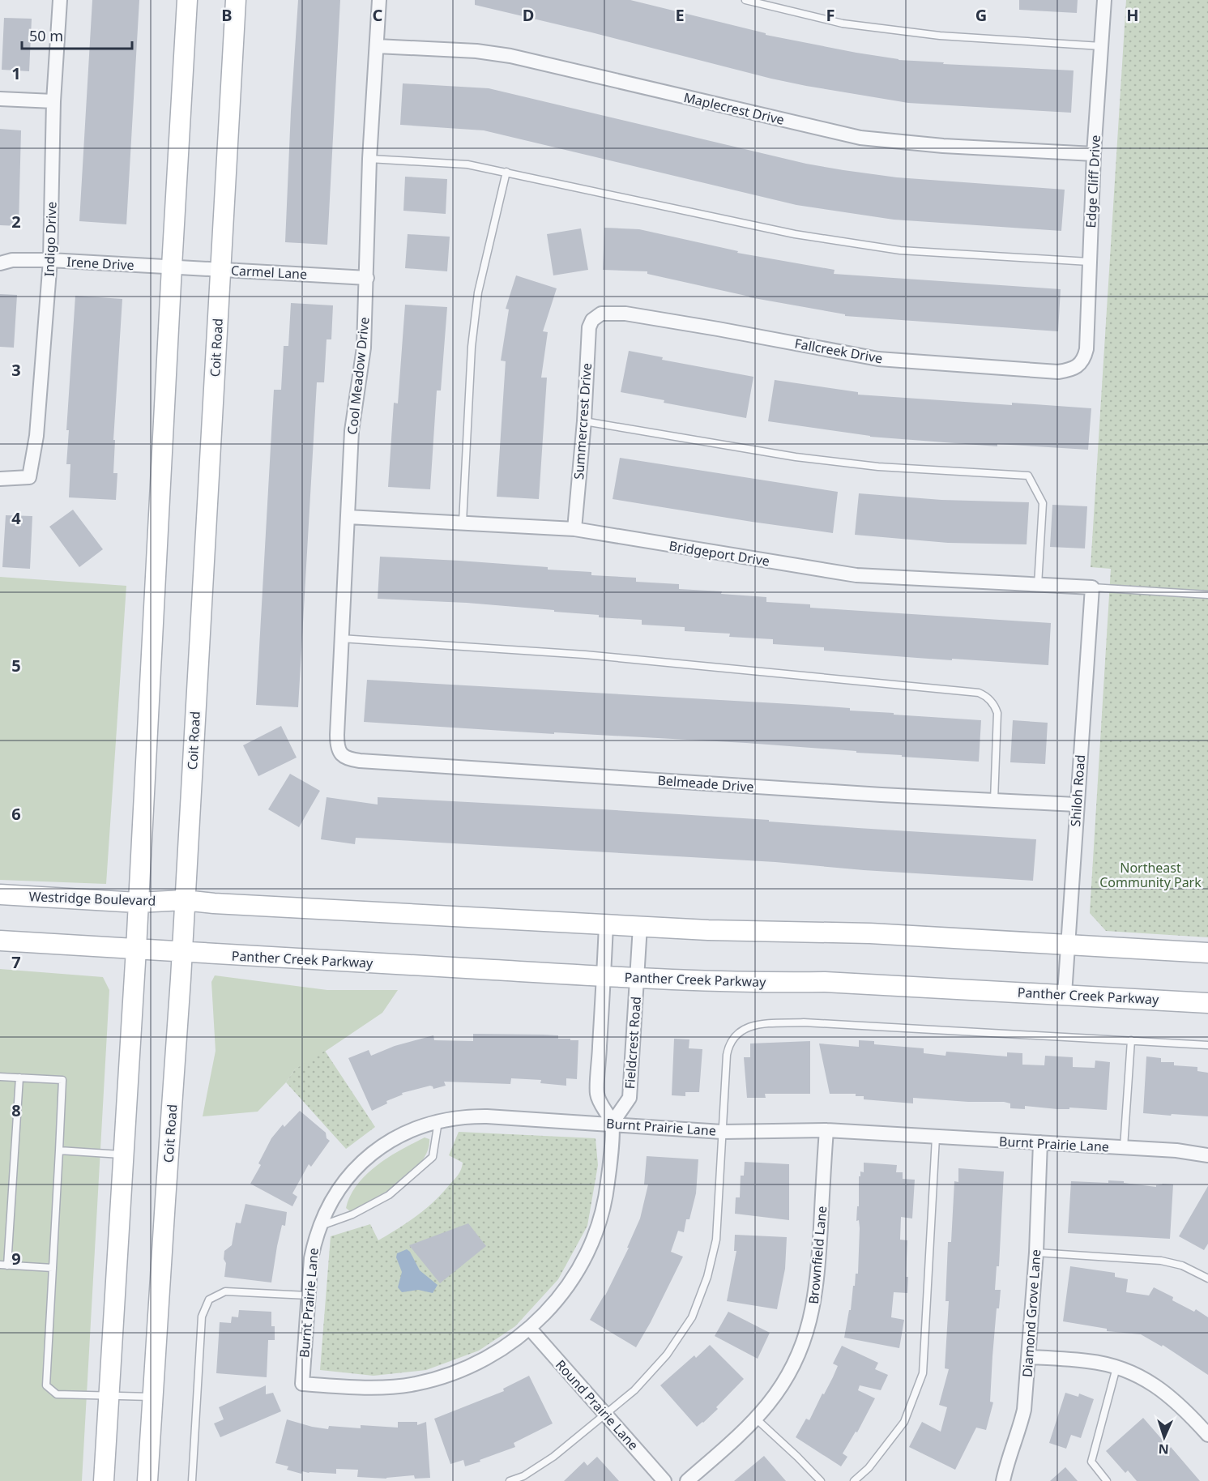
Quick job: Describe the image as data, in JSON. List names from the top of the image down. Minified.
{"streets":{"main road":["Coit Road","Westridge Boulevard","Panther Creek Parkway"],"street":["Maplecrest Drive","Edge Cliff Drive","Indigo Drive","Irene Drive","Carmel Lane","Fallcreek Drive","Cool Meadow Drive","Summercrest Drive","Bridgeport Drive","Belmeade Drive","Shiloh Road","Fieldcrest Road","Burnt Prairie Lane","Brownfield Lane","Diamond Grove Lane","Round Prairie Lane"]},"crossings":[["Maplecrest Drive","Edge Cliff Drive"],["Maplecrest Drive","Cool Meadow Drive"],["Edge Cliff Drive","Fallcreek Drive"],["Indigo Drive","Irene Drive"],["Irene Drive","Carmel Lane"],["Carmel Lane","Coit Road"],["Carmel Lane","Cool Meadow Drive"],["Coit Road","Westridge Boulevard"],["Coit Road","Panther Creek Parkway"],["Fallcreek Drive","Summercrest Drive"],["Cool Meadow Drive","Bridgeport Drive"],["Cool Meadow Drive","Belmeade Drive"],["Summercrest Drive","Bridgeport Drive"],["Bridgeport Drive","Shiloh Road"],["Belmeade Drive","Shiloh Road"],["Shiloh Road","Panther Creek Parkway"],["Panther Creek Parkway","Fieldcrest Road"],["Fieldcrest Road","Burnt Prairie Lane"],["Burnt Prairie Lane","Brownfield Lane"],["Burnt Prairie Lane","Diamond Grove Lane"],["Burnt Prairie Lane","Round Prairie Lane"]],"parks":["Northeast Community Park"],"scale_bar":"50 m","north":"bottom","grid":{"columns":["B","C","D","E","F","G","H"],"rows":["1","2","3","4","5","6","7","8","9"]}}
